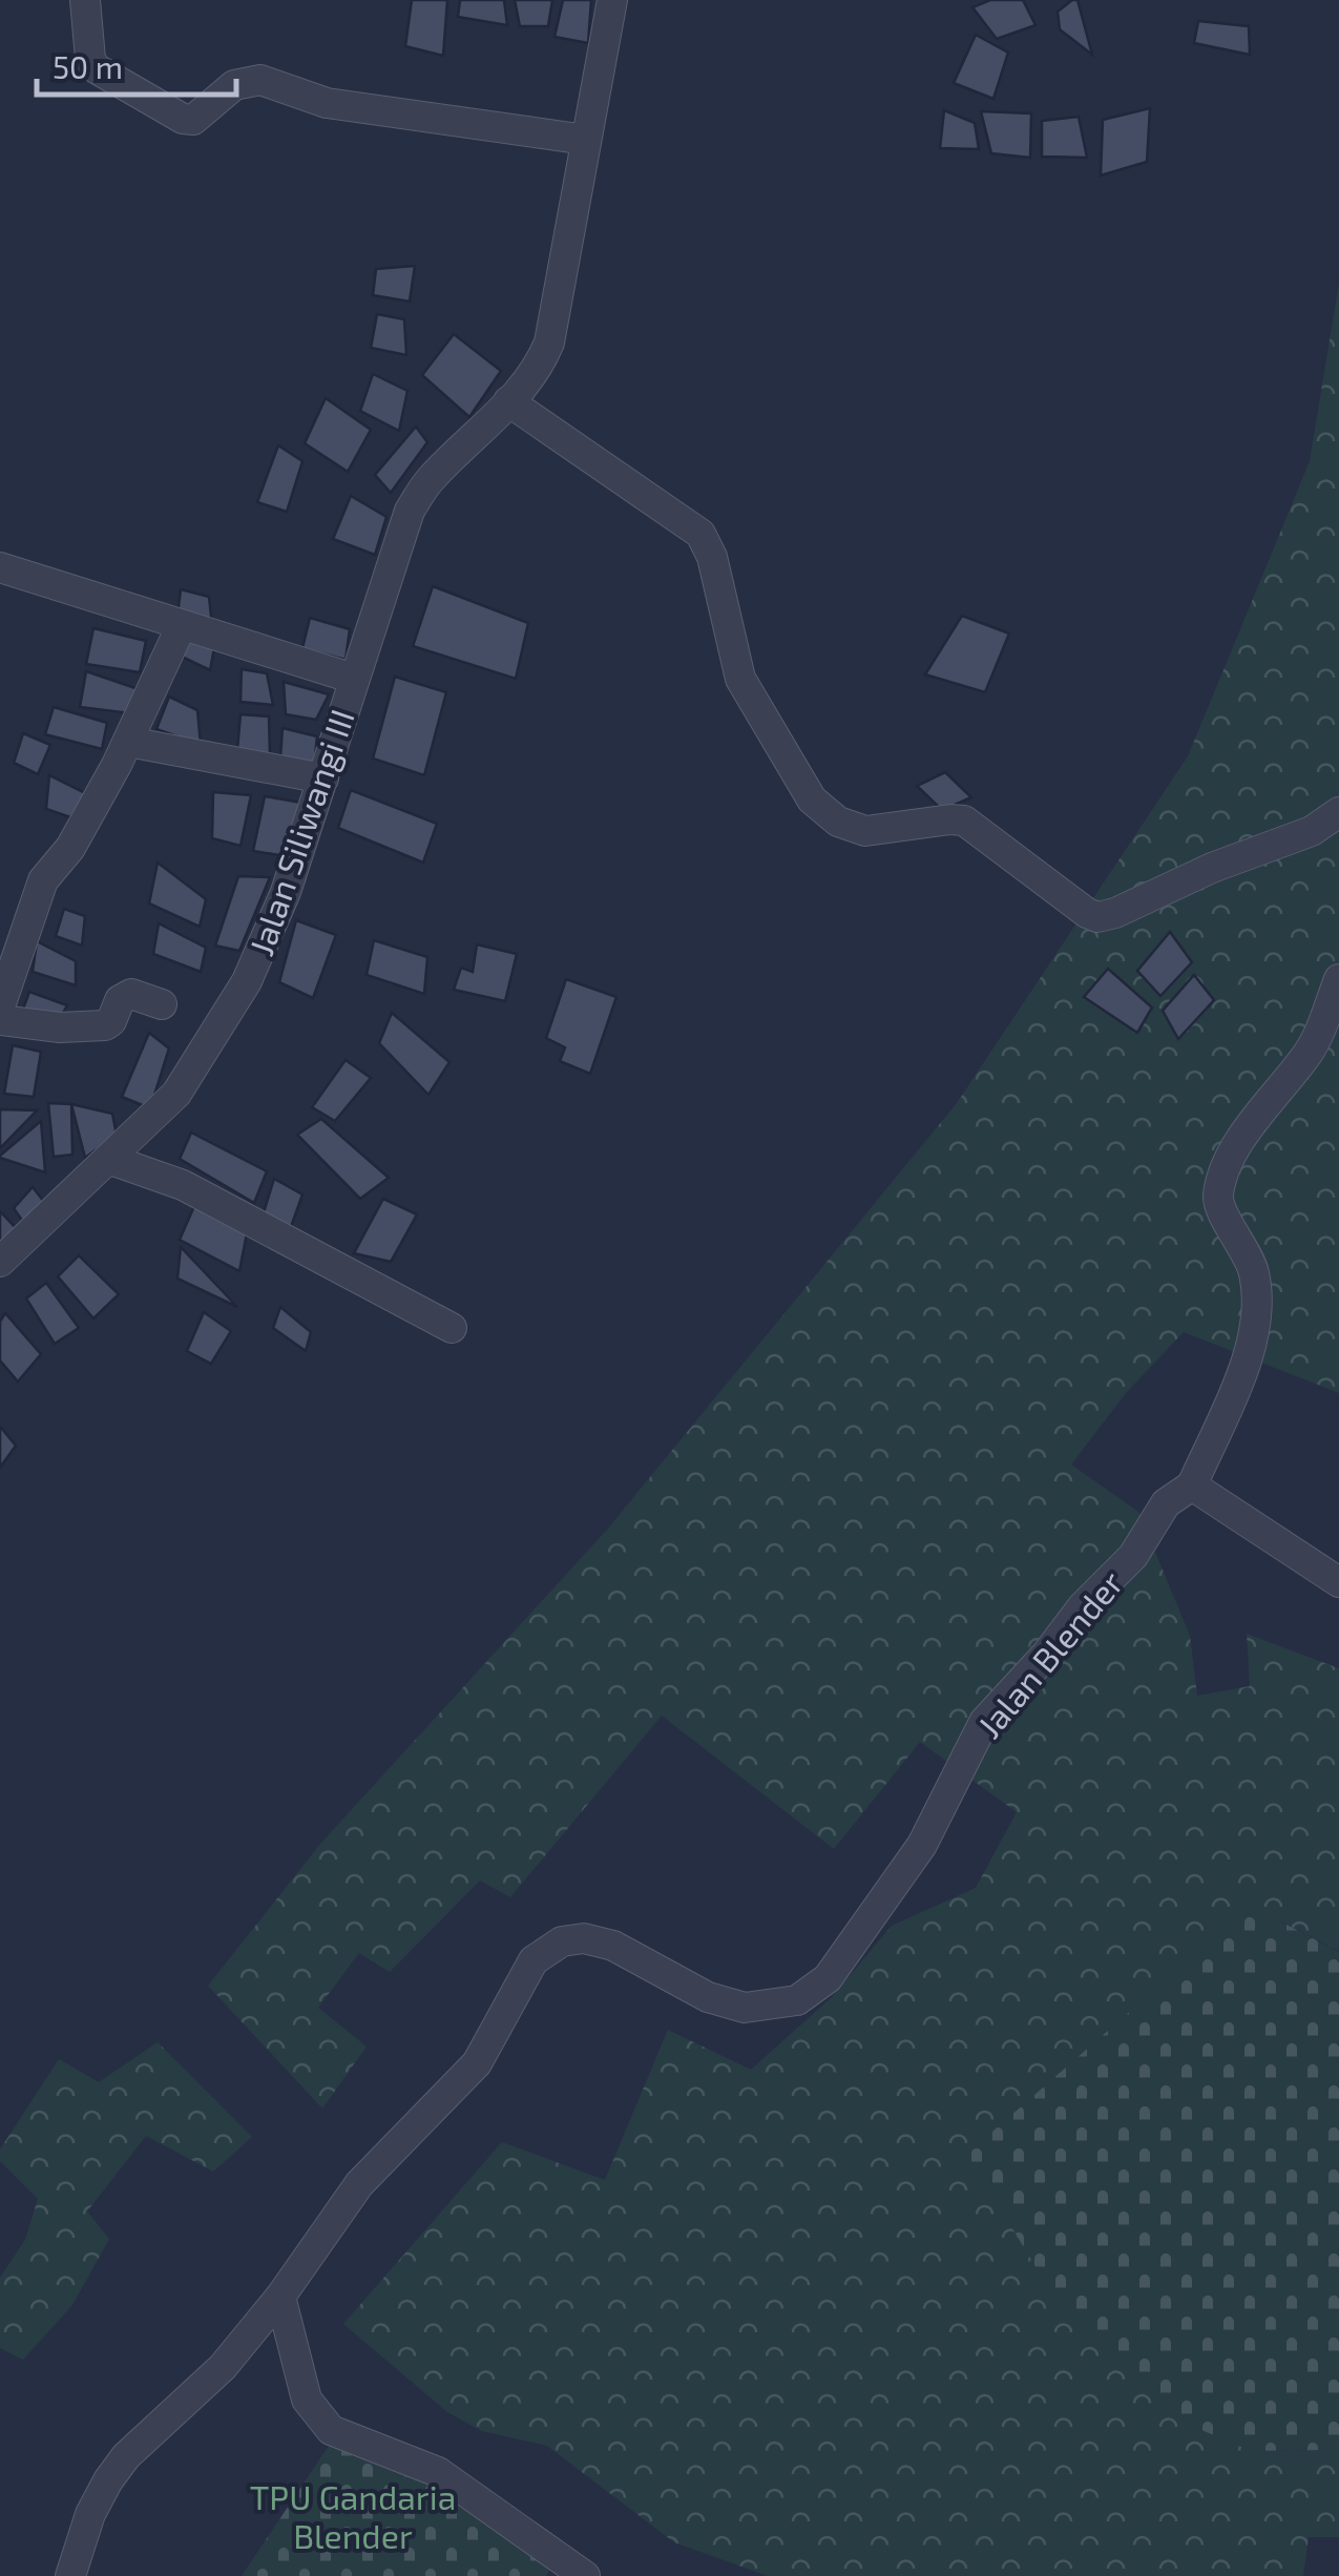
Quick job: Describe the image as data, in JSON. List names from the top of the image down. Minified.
{"streets":{"street":["Jalan Siliwangi III","Jalan Blender"]},"parks":["TPU Gandaria Blender"],"scale_bar":"50 m"}
